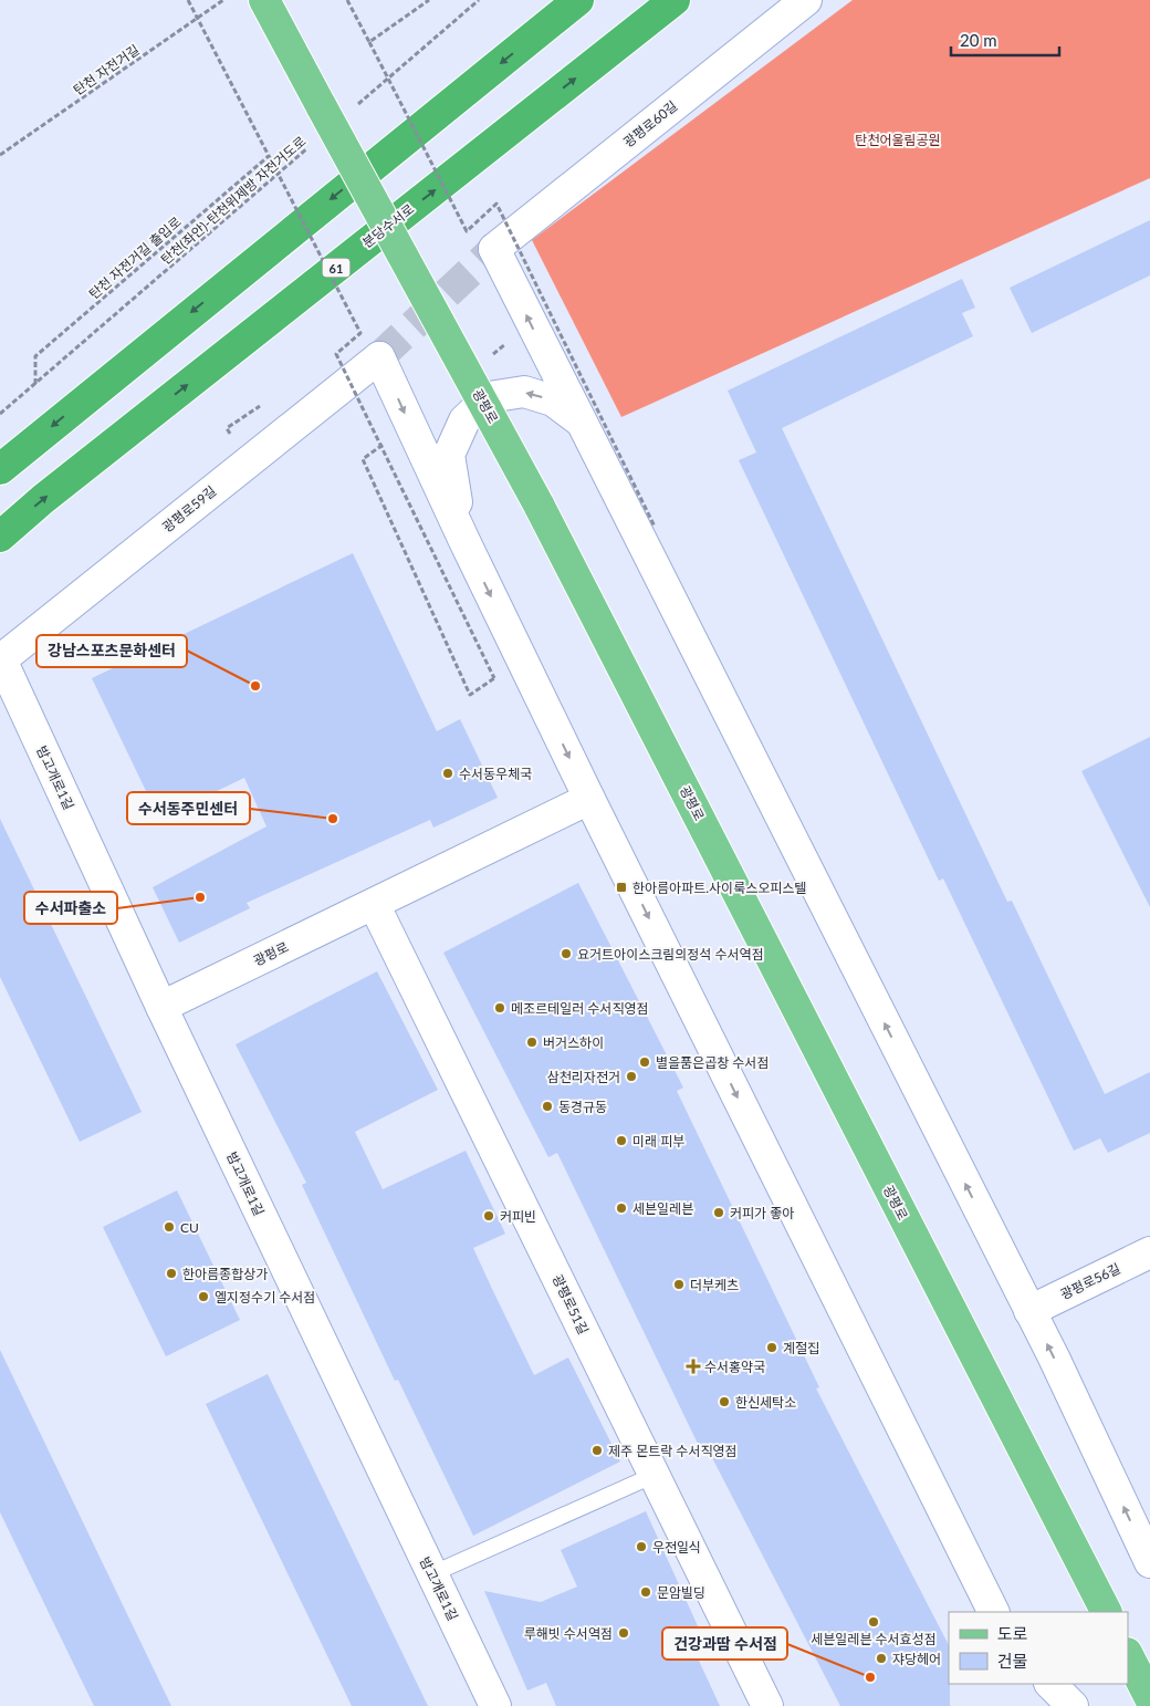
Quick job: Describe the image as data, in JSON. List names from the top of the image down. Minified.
{"streets":{"highway":["분당수서로","61"],"main road":["광평로"],"street":["광평로60길","광평로59길","밤고개로1길","광평로56길","광평로51길"],"path":["탄천 자전거길","탄천(좌안)-탄천위제방 자전거도로","탄천 자전거길 출입로"]},"crossings":[["탄천(좌안)-탄천위제방 자전거도로","탄천 자전거길 출입로"],["광평로","밤고개로1길"],["광평로","광평로51길"],["광평로59길","밤고개로1길"]],"one_way":["광평로60길"],"parks":["탄천어울림공원"],"places":{"other":["강남스포츠문화센터","수서동우체국","수서동주민센터","수서파출소","요거트아이스크림의정석 수서역점","메조르테일러 수서직영점","버거스하이","별을품은곱창 수서점","삼천리자전거","동경규동","미래 피부","세븐일레븐","커피가 좋아","커피빈","CU","한아름종합상가","더부케츠","엘지정수기 수서점","계절집","한신세탁소","제주 몬트락 수서직영점","우전일식","문암빌딩","세븐일레븐 수서효성점","루해빗 수서역점","쟈당헤어","건강과땀 수서점"],"transit":["한아름아파트.사이룩스오피스텔"],"health":["수서홍약국"]},"legend":["도로","건물"],"scale_bar":"20 m"}
